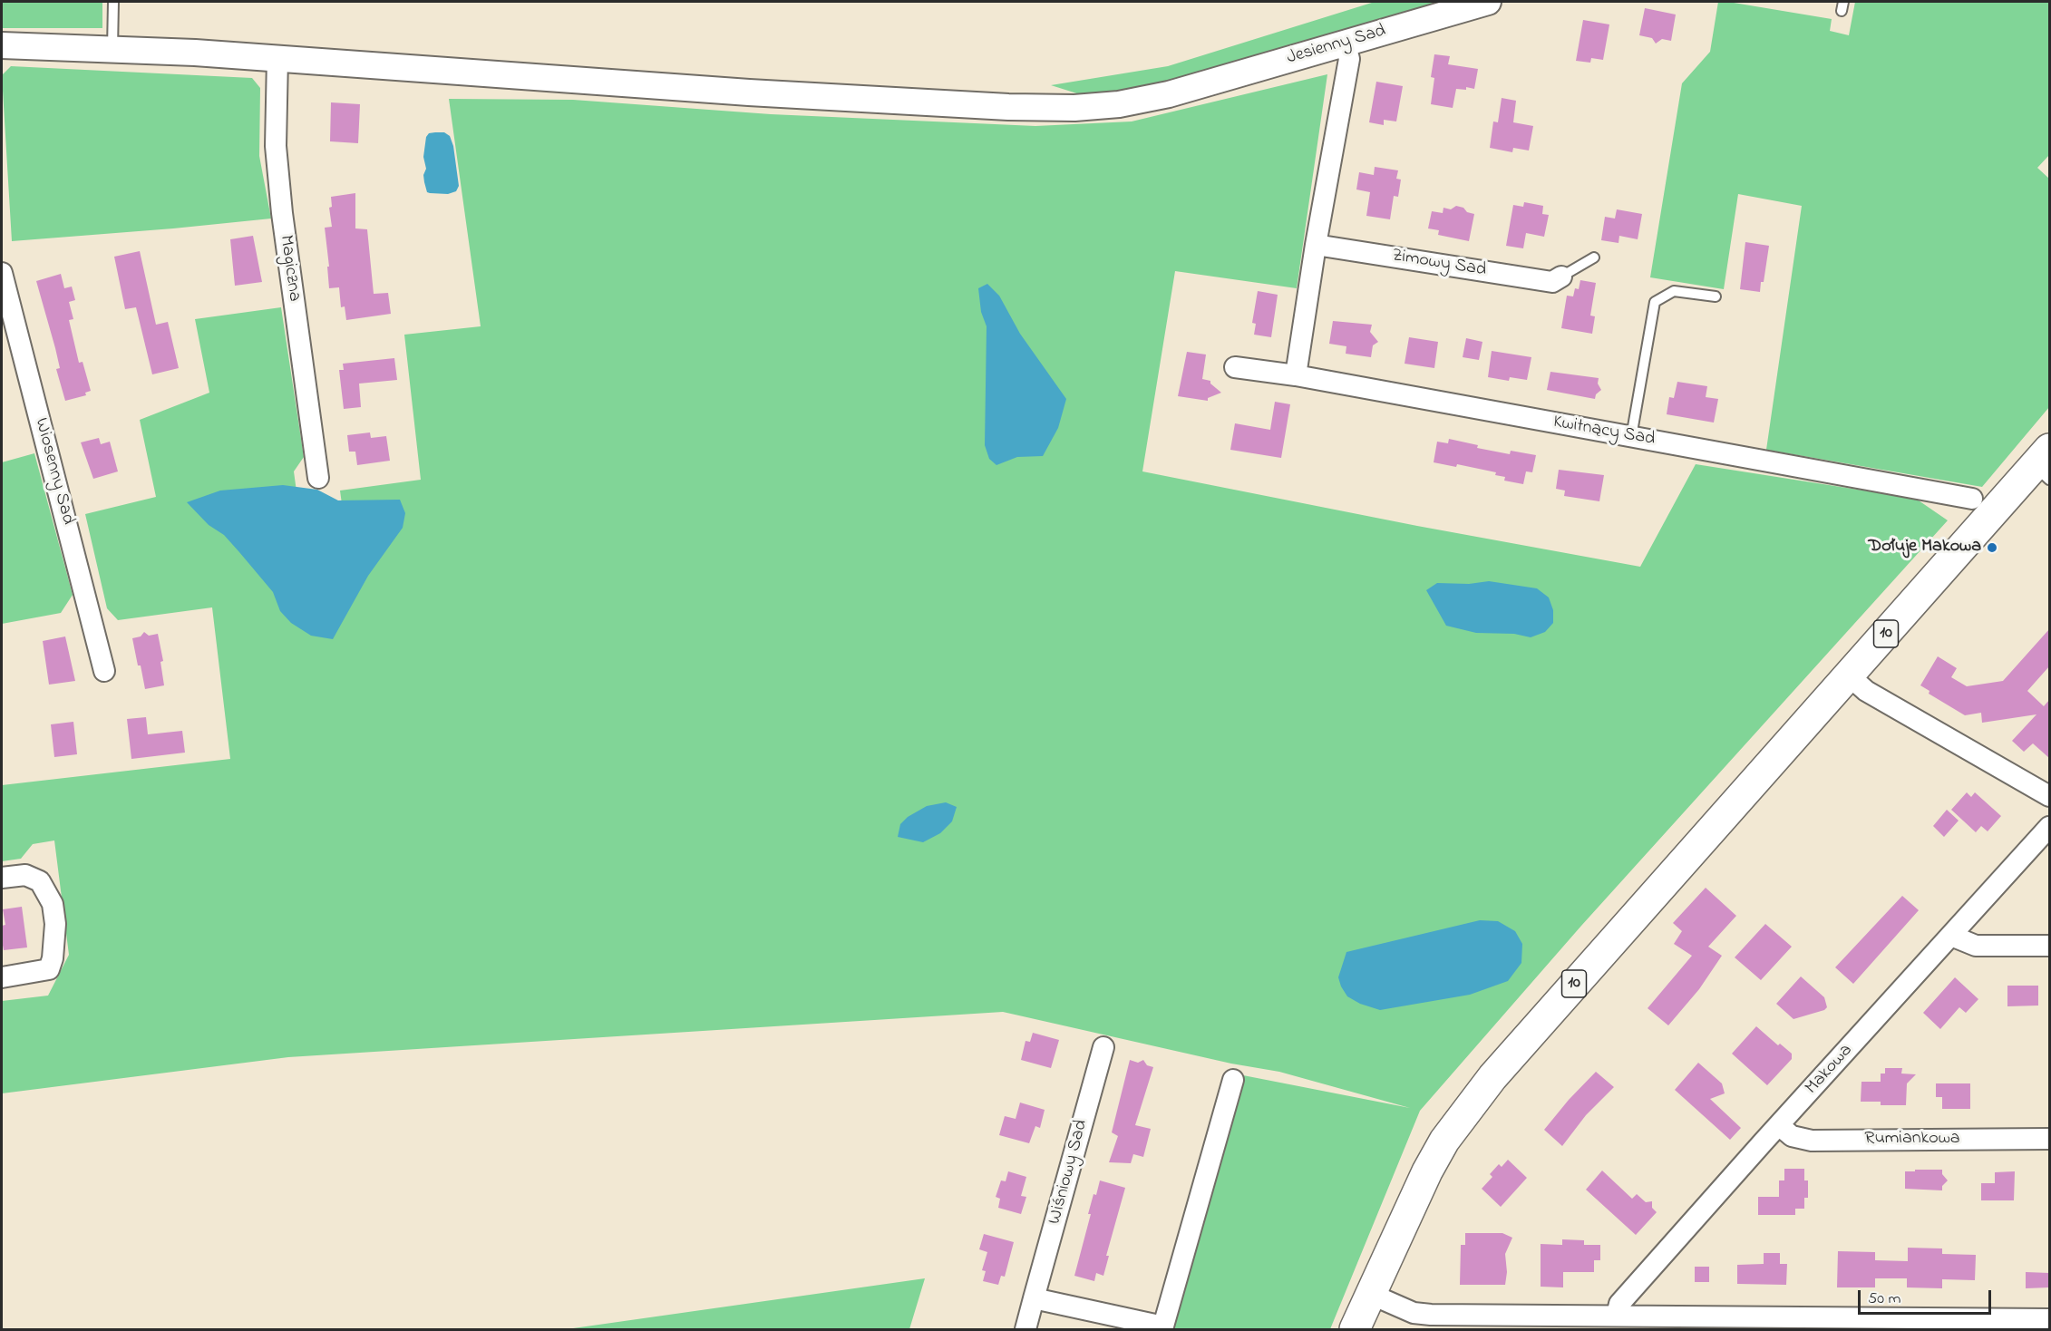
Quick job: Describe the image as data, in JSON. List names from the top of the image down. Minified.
{"streets":{"main road":["10"],"street":["Jesienny Sad","Zimowy Sad","Magiczna","Kwitnący Sad","Wiosenny Sad","Makowa","Rumiankowa","Wiśniowy Sad"]},"crossings":[["Jesienny Sad","Magiczna"],["Makowa","Rumiankowa"]],"places":["Dołuje Makowa"],"scale_bar":"50 m"}
